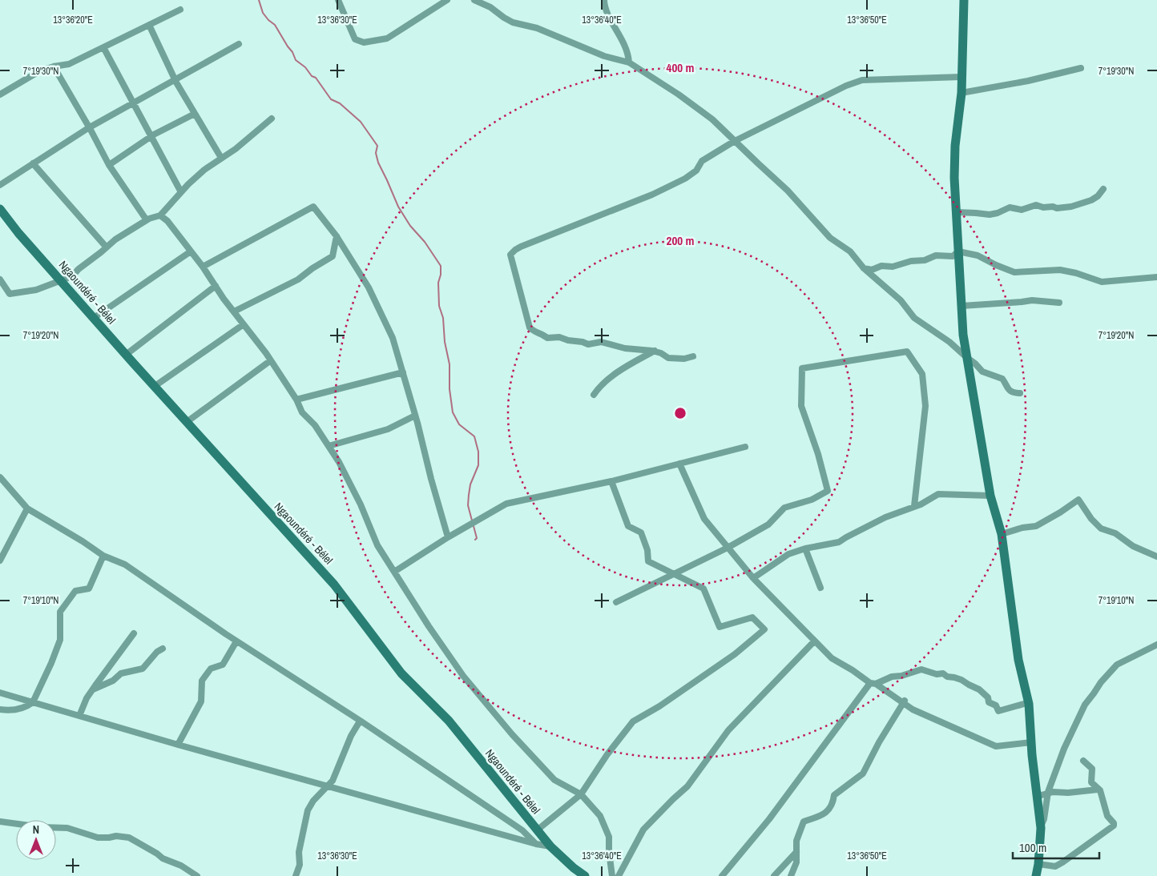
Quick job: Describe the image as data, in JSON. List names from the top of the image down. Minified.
{"streets":{"street":["Ngaoundéré - Bélel"]},"scale_bar":"100 m","north":"top","coordinates":["13°36'20\"E","13°36'30\"E","13°36'40\"E","13°36'50\"E","7°19'30\"N","7°19'20\"N","7°19'10\"N"],"rings":["400 m","200 m"]}
